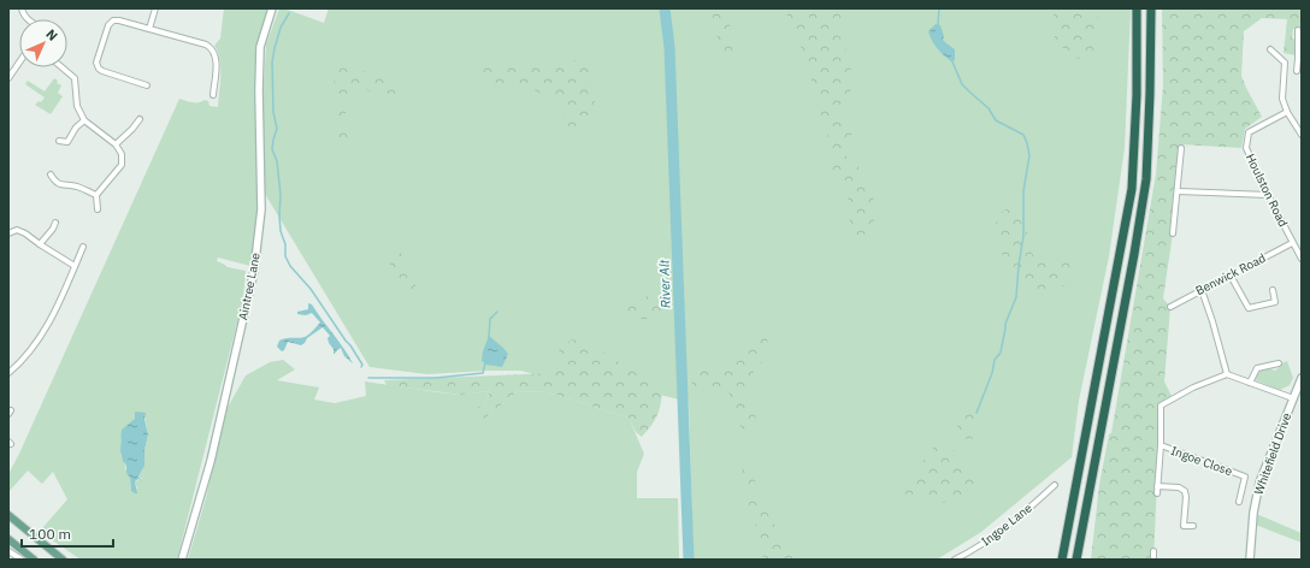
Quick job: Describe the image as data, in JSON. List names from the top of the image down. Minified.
{"streets":{"main road":["Aintree Lane","Whitefield Drive"],"street":["Houlston Road","Benwick Road","Ingoe Close","Ingoe Lane"]},"crossings":[["Houlston Road","Benwick Road"]],"water":["River Alt"],"scale_bar":"100 m","north":"top right"}
